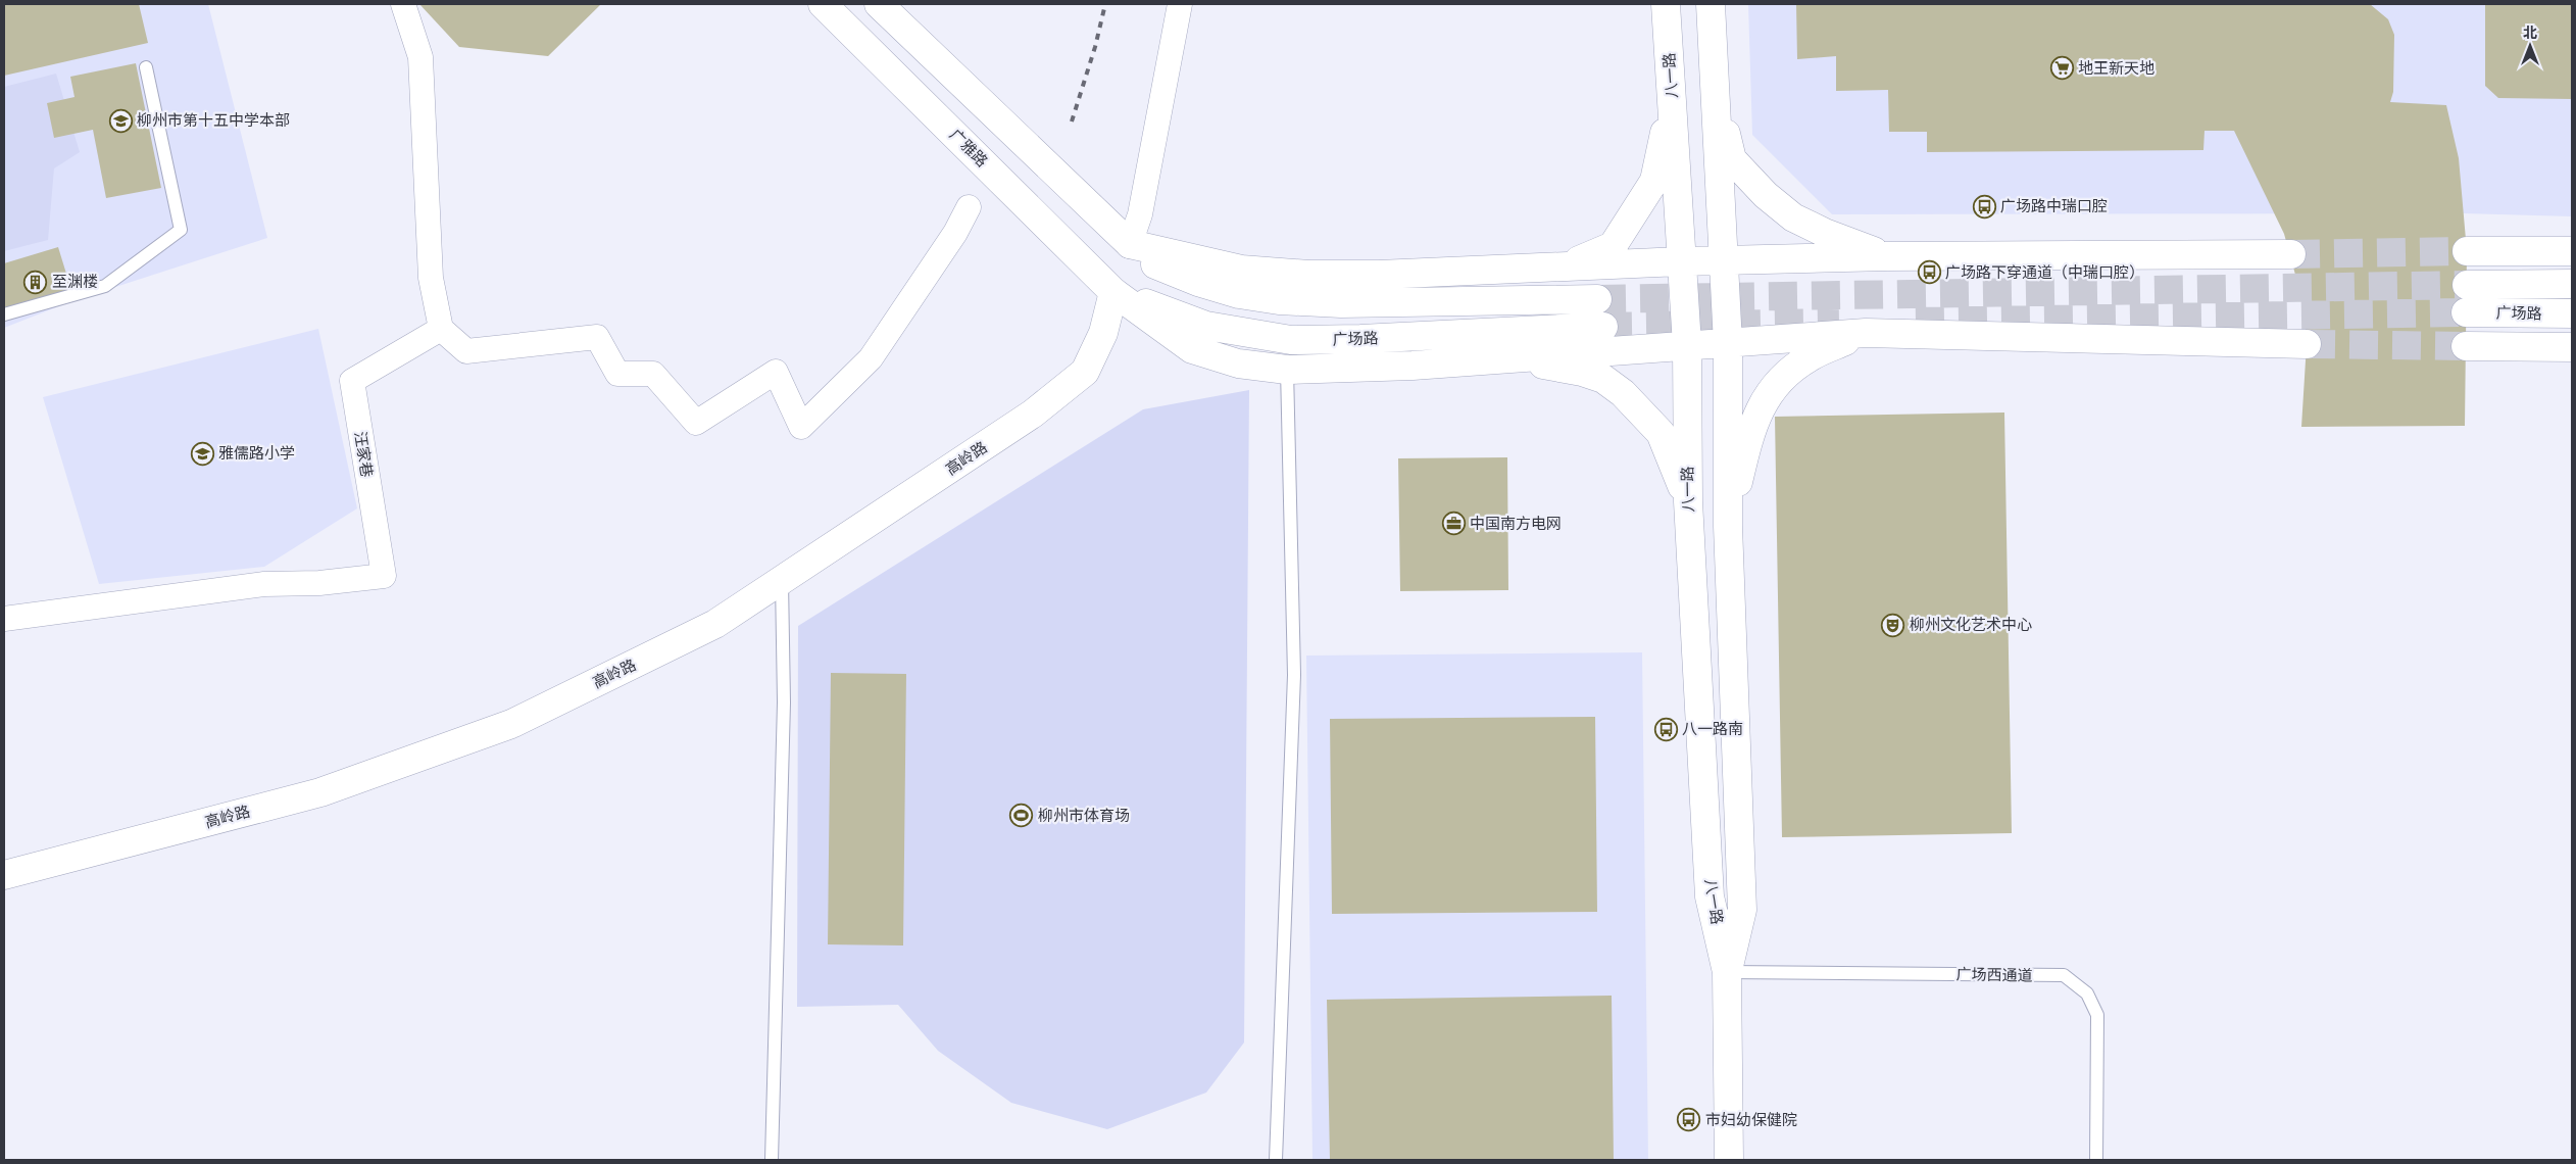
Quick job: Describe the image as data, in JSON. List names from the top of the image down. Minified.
{"streets":{"main road":["八一路","广雅路","广场路","高岭路"],"street":["汪家巷"],"lane":["广场西通道"]},"crossings":[["八一路","广场西通道"],["广雅路","广场路"],["广雅路","高岭路"],["广场路","高岭路"]],"places":{"supermarket":["地王新天地"],"school or university":["柳州市第十五中学本部","雅儒路小学"],"bus stop":["广场路中瑞口腔","广场路下穿通道（中瑞口腔）","八一路南","市妇幼保健院"],"building":["至渊楼"],"office":["中国南方电网"],"theatre":["柳州文化艺术中心"],"sports":["柳州市体育场"]},"north":"top"}
